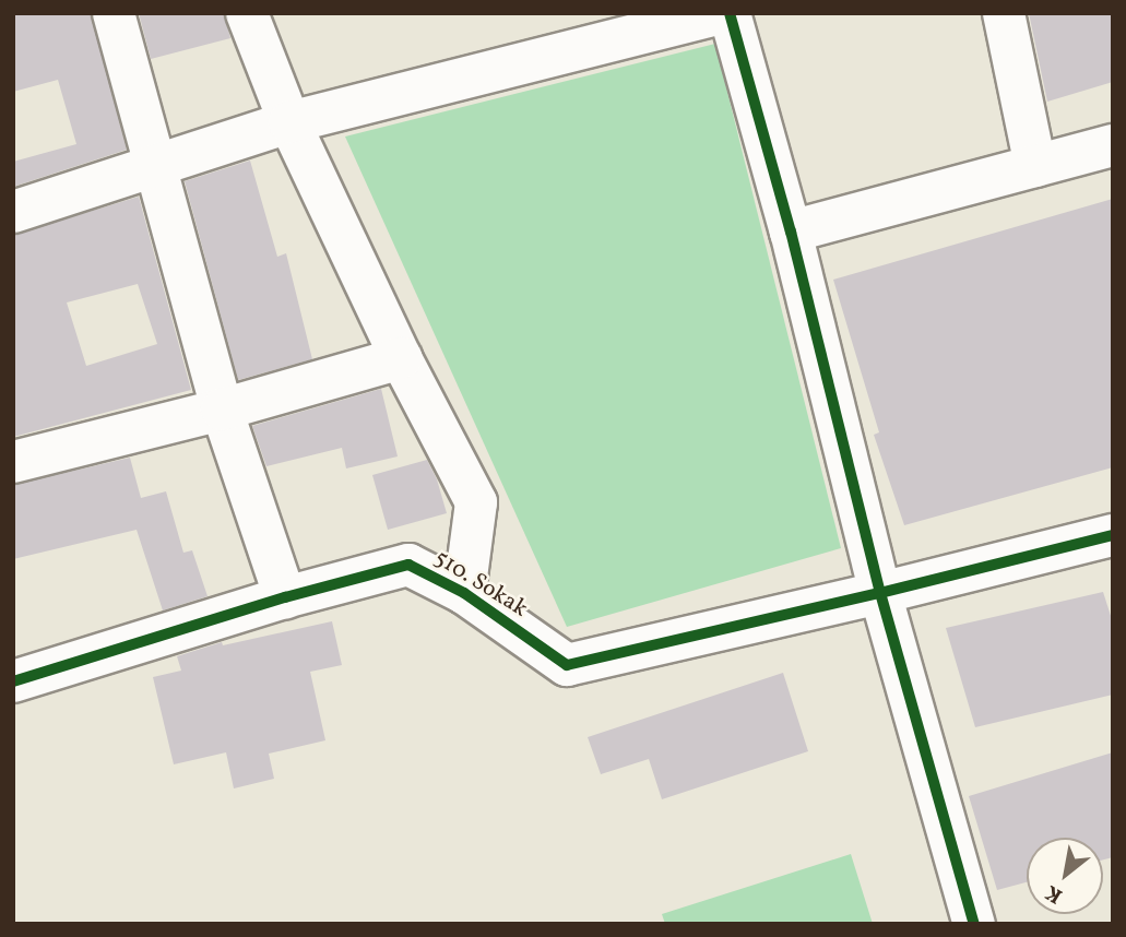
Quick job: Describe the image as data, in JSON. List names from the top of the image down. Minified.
{"streets":{"street":["510. Sokak"]},"north":"bottom left"}
